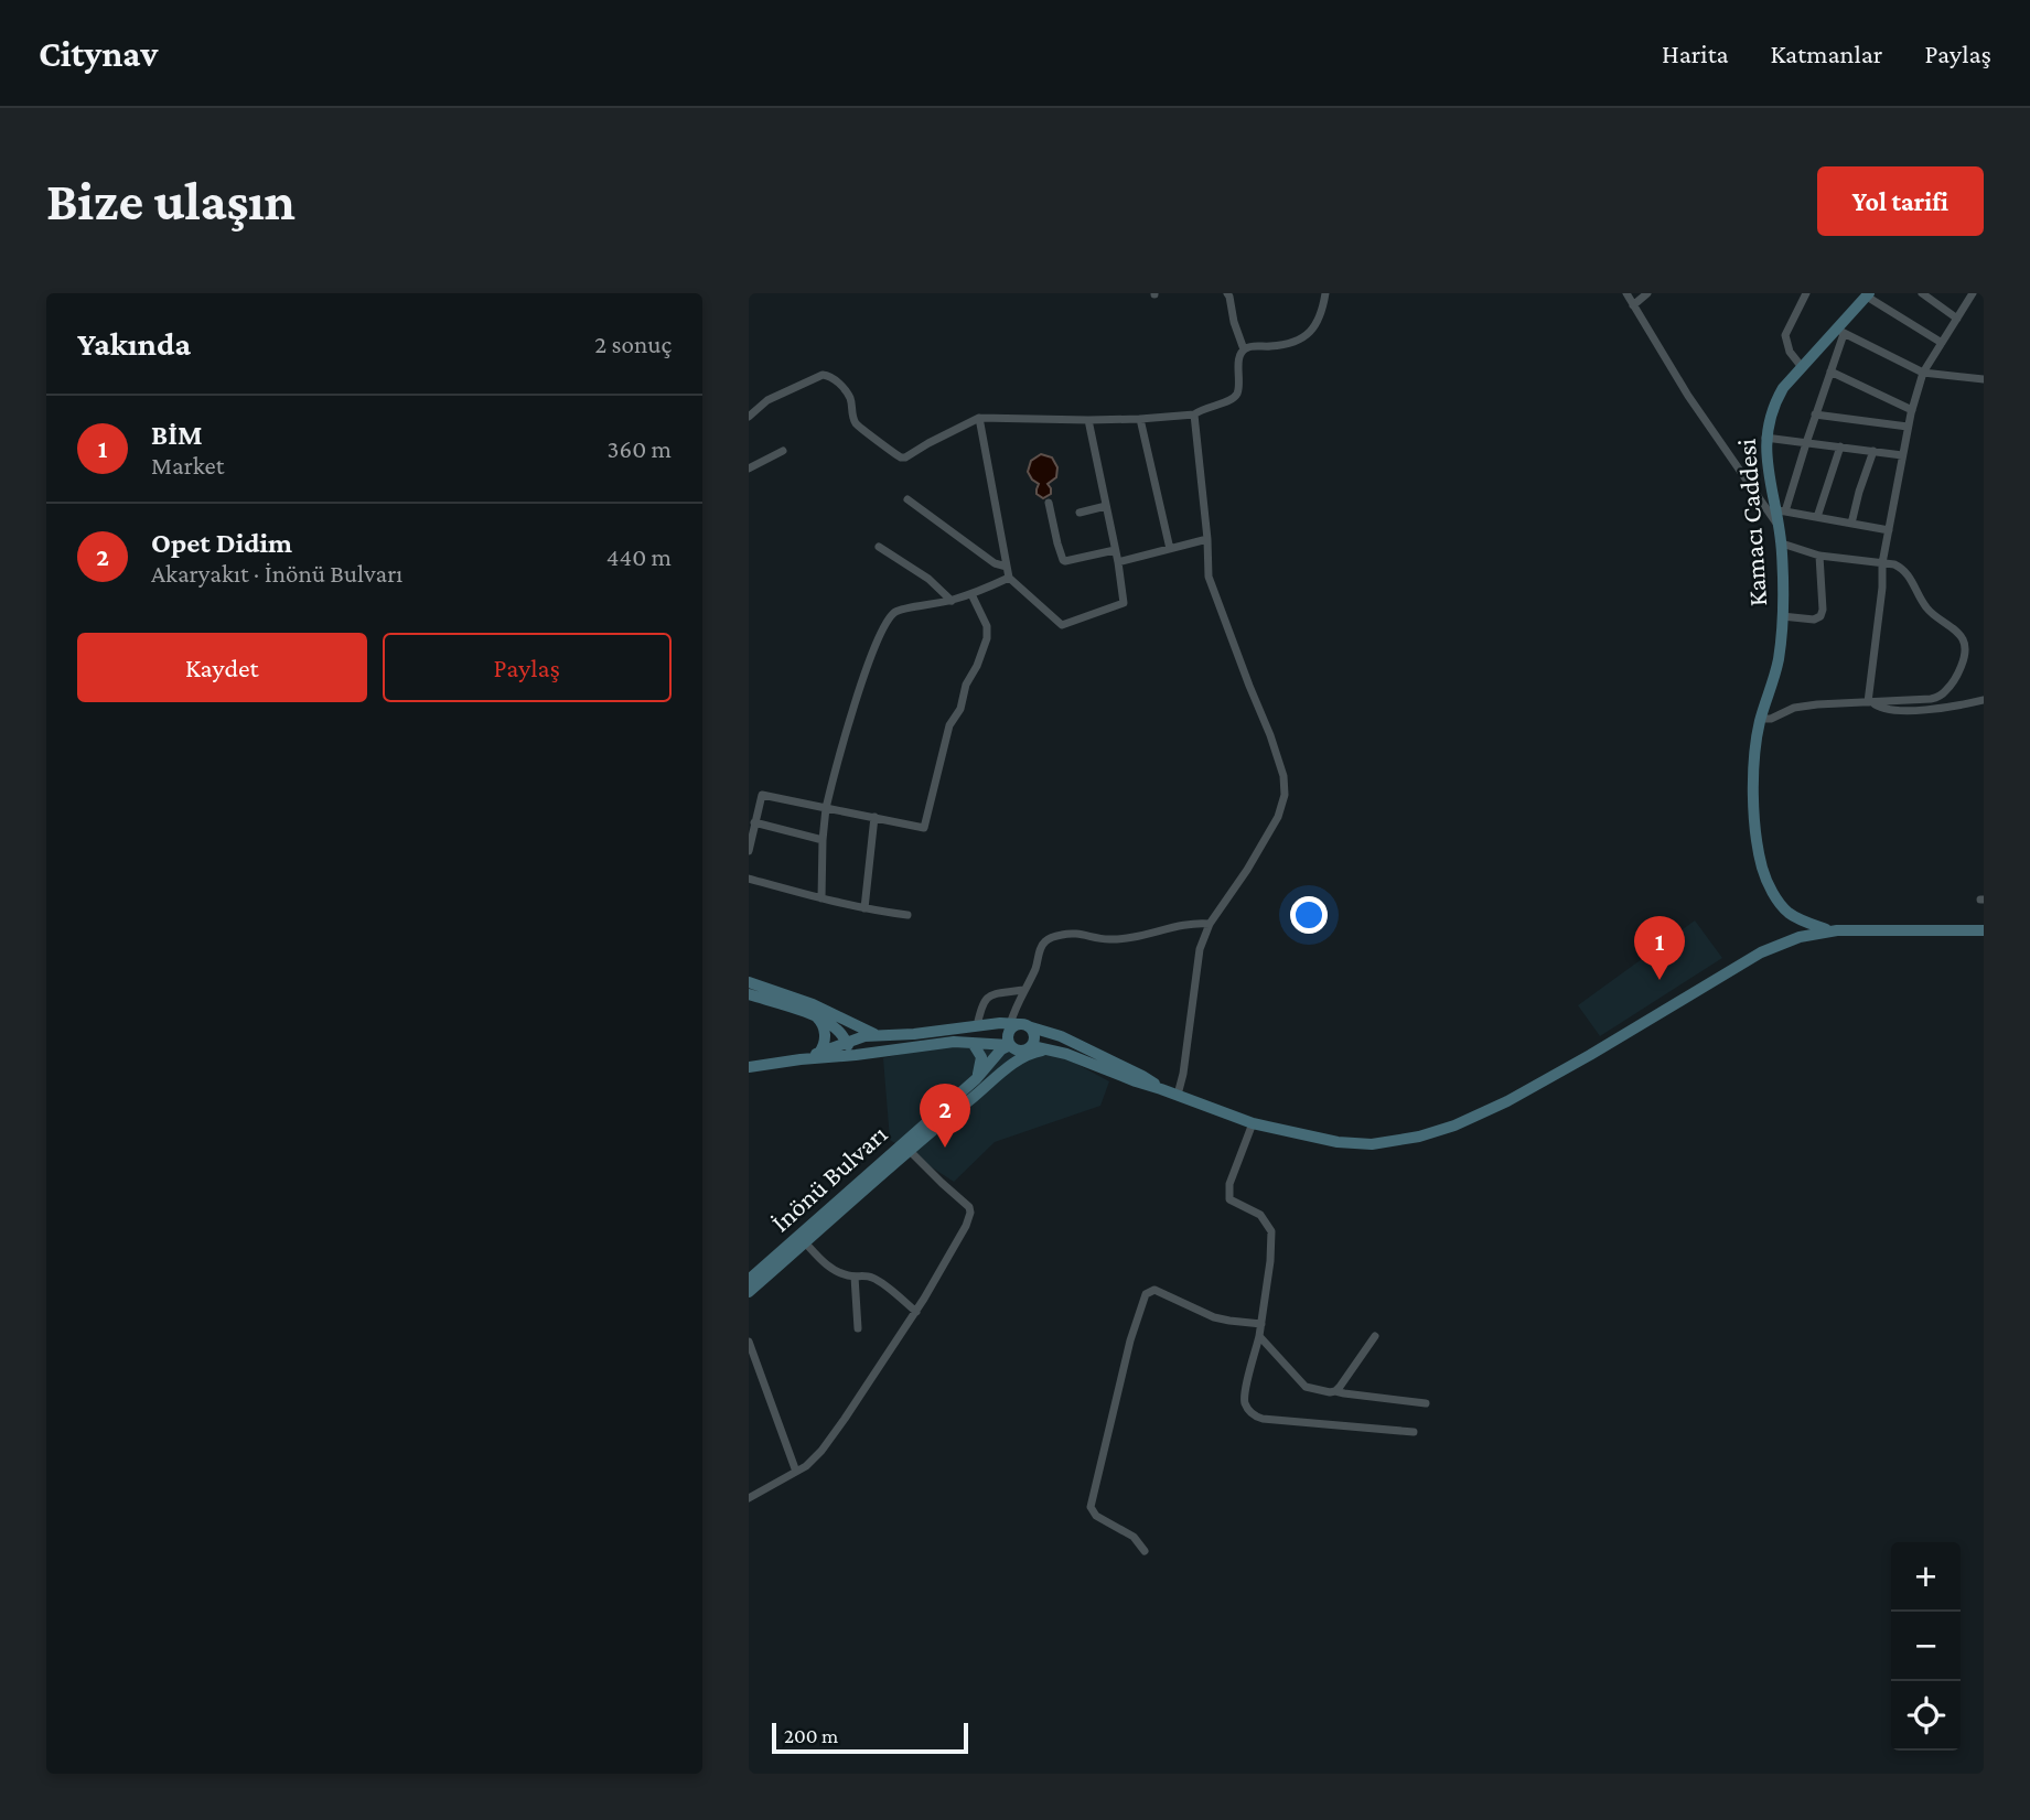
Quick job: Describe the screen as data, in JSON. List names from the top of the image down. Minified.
{"streets":{"main road":["Kamacı Caddesi","İnönü Bulvarı"]},"scale_bar":"200 m","page":{"header":"Citynav","nav":["Harita","Katmanlar","Paylaş"],"buttons":["Yol tarifi",["Kaydet","Paylaş"]],"title":"Bize ulaşın","heading":["Yakında","2 sonuç"],"list":[{"mark":"1","name":"BİM","note":"Market","value":"360 m"},{"mark":"2","name":"Opet Didim","note":"Akaryakıt · İnönü Bulvarı","value":"440 m"}],"pins":["1","2"],"map_buttons":["+","−"],"scale":"200 m"}}
